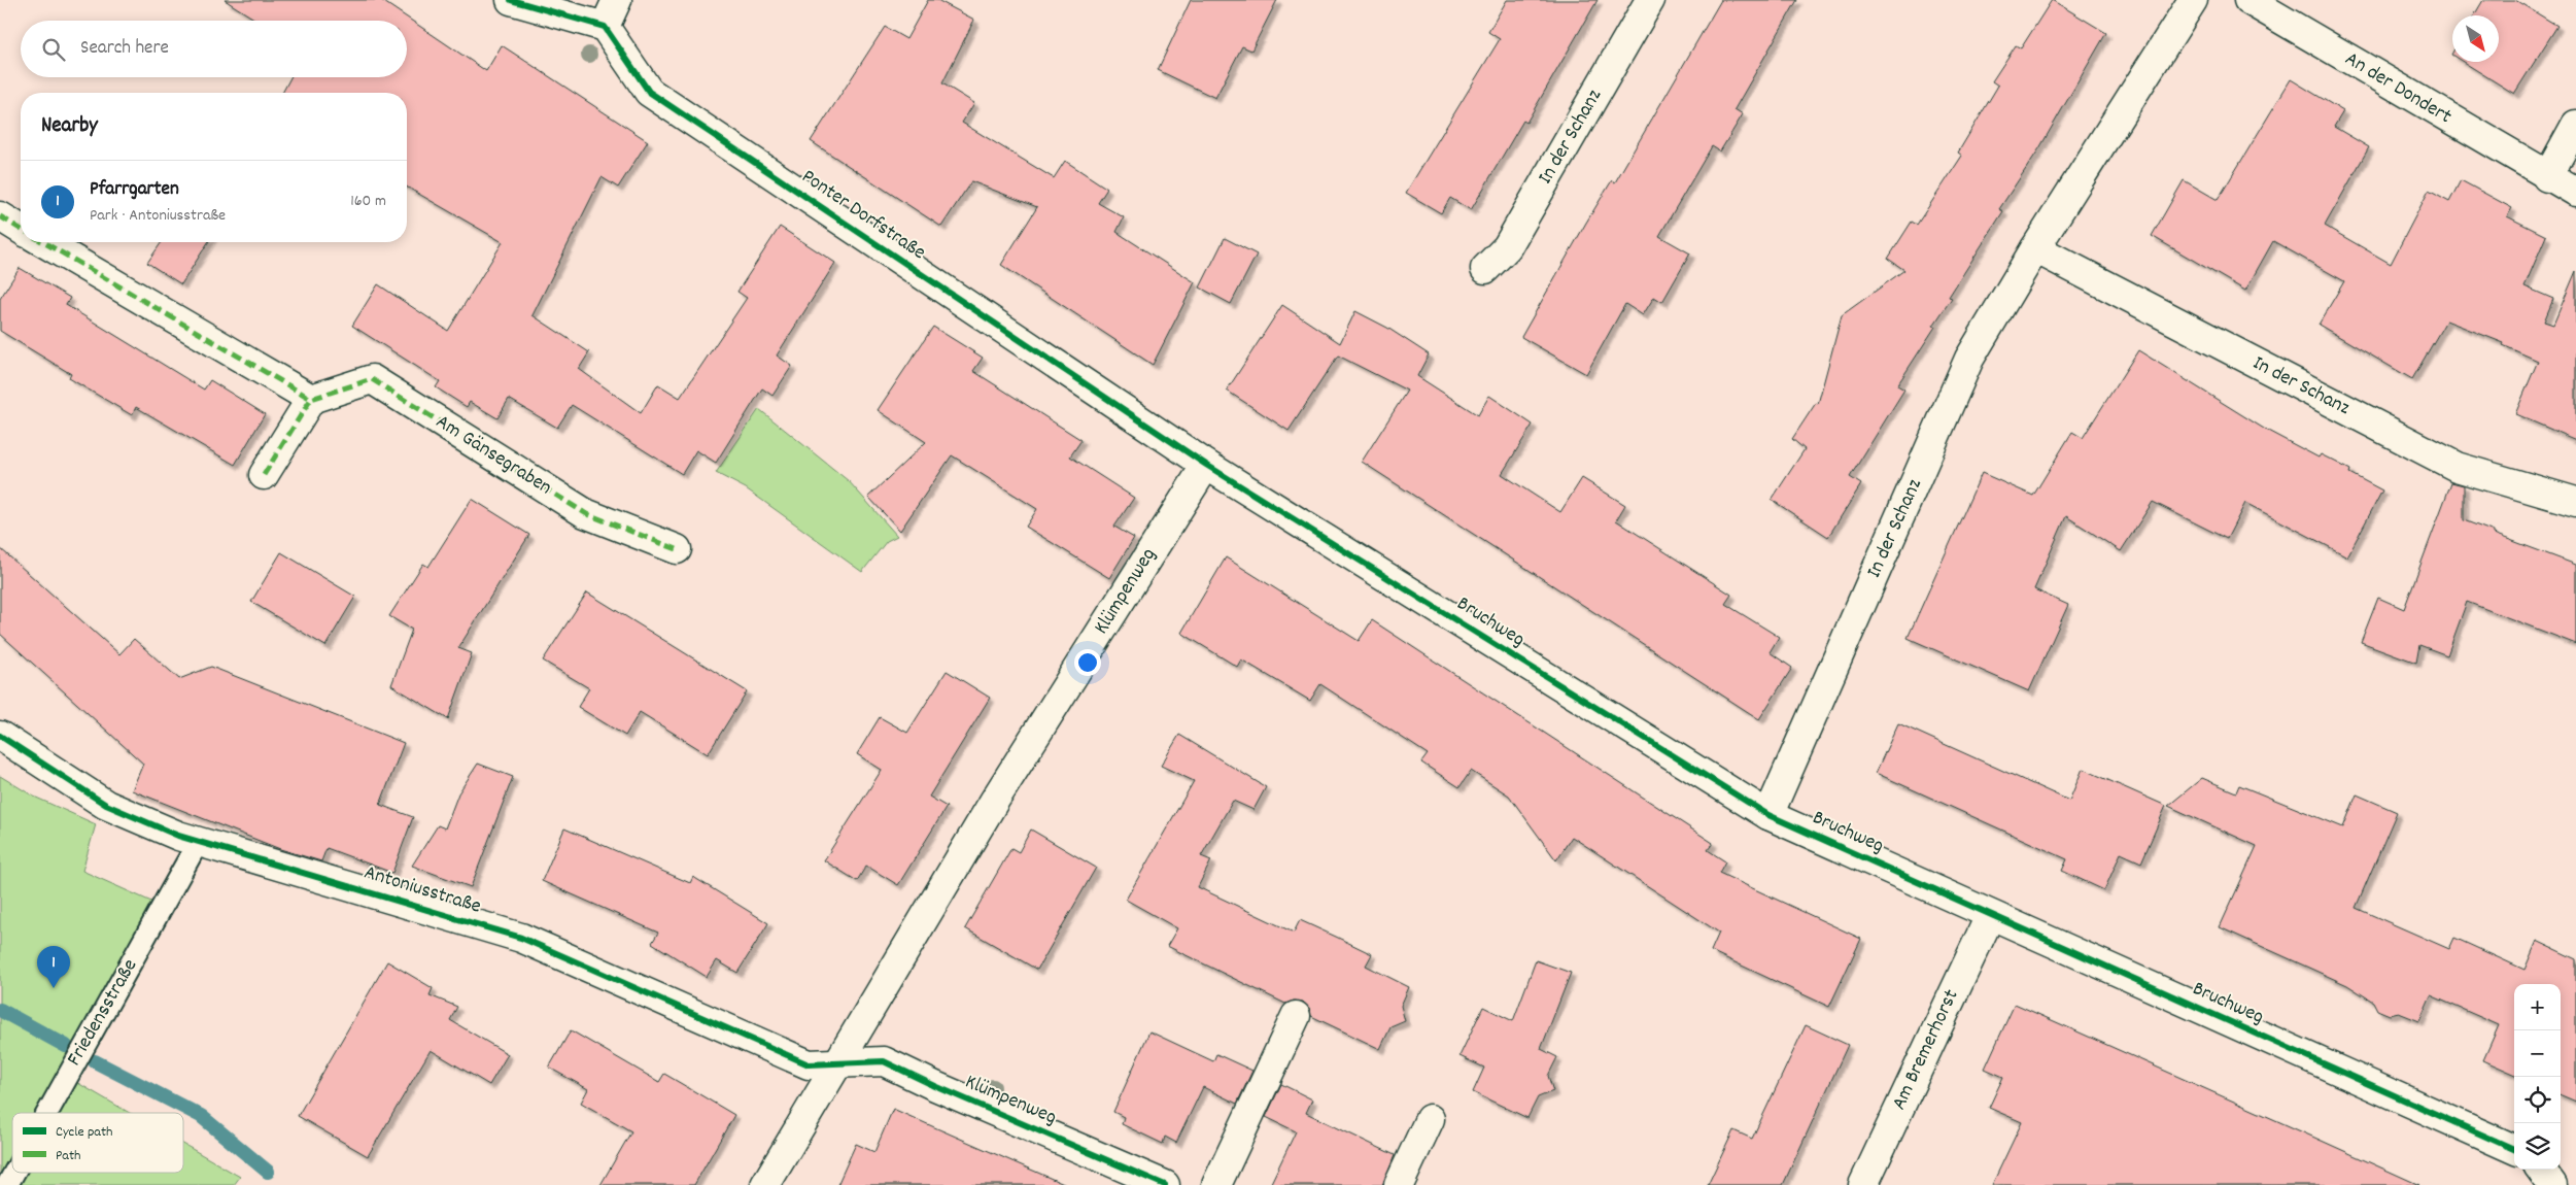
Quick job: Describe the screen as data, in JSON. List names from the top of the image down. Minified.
{"streets":{"street":["An der Dondert","In der Schanz","Ponter Dorfstraße","Am Gänsegraben","Klümpenweg","Bruchweg","Antoniusstraße","Am Bremerhorst"],"lane":["Friedensstraße"]},"crossings":[["In der Schanz","Bruchweg"],["Ponter Dorfstraße","Klümpenweg"],["Ponter Dorfstraße","Bruchweg"],["Klümpenweg","Bruchweg"],["Klümpenweg","Antoniusstraße"],["Bruchweg","Am Bremerhorst"],["Antoniusstraße","Friedensstraße"]],"legend":["Cycle path","Path"],"north":"bottom right","page":{"search":"Search here","heading":"Nearby","list":[{"mark":"1","name":"Pfarrgarten","note":"Park · Antoniusstraße","value":"160 m"}],"pins":"1","map_buttons":["+","−"]}}
